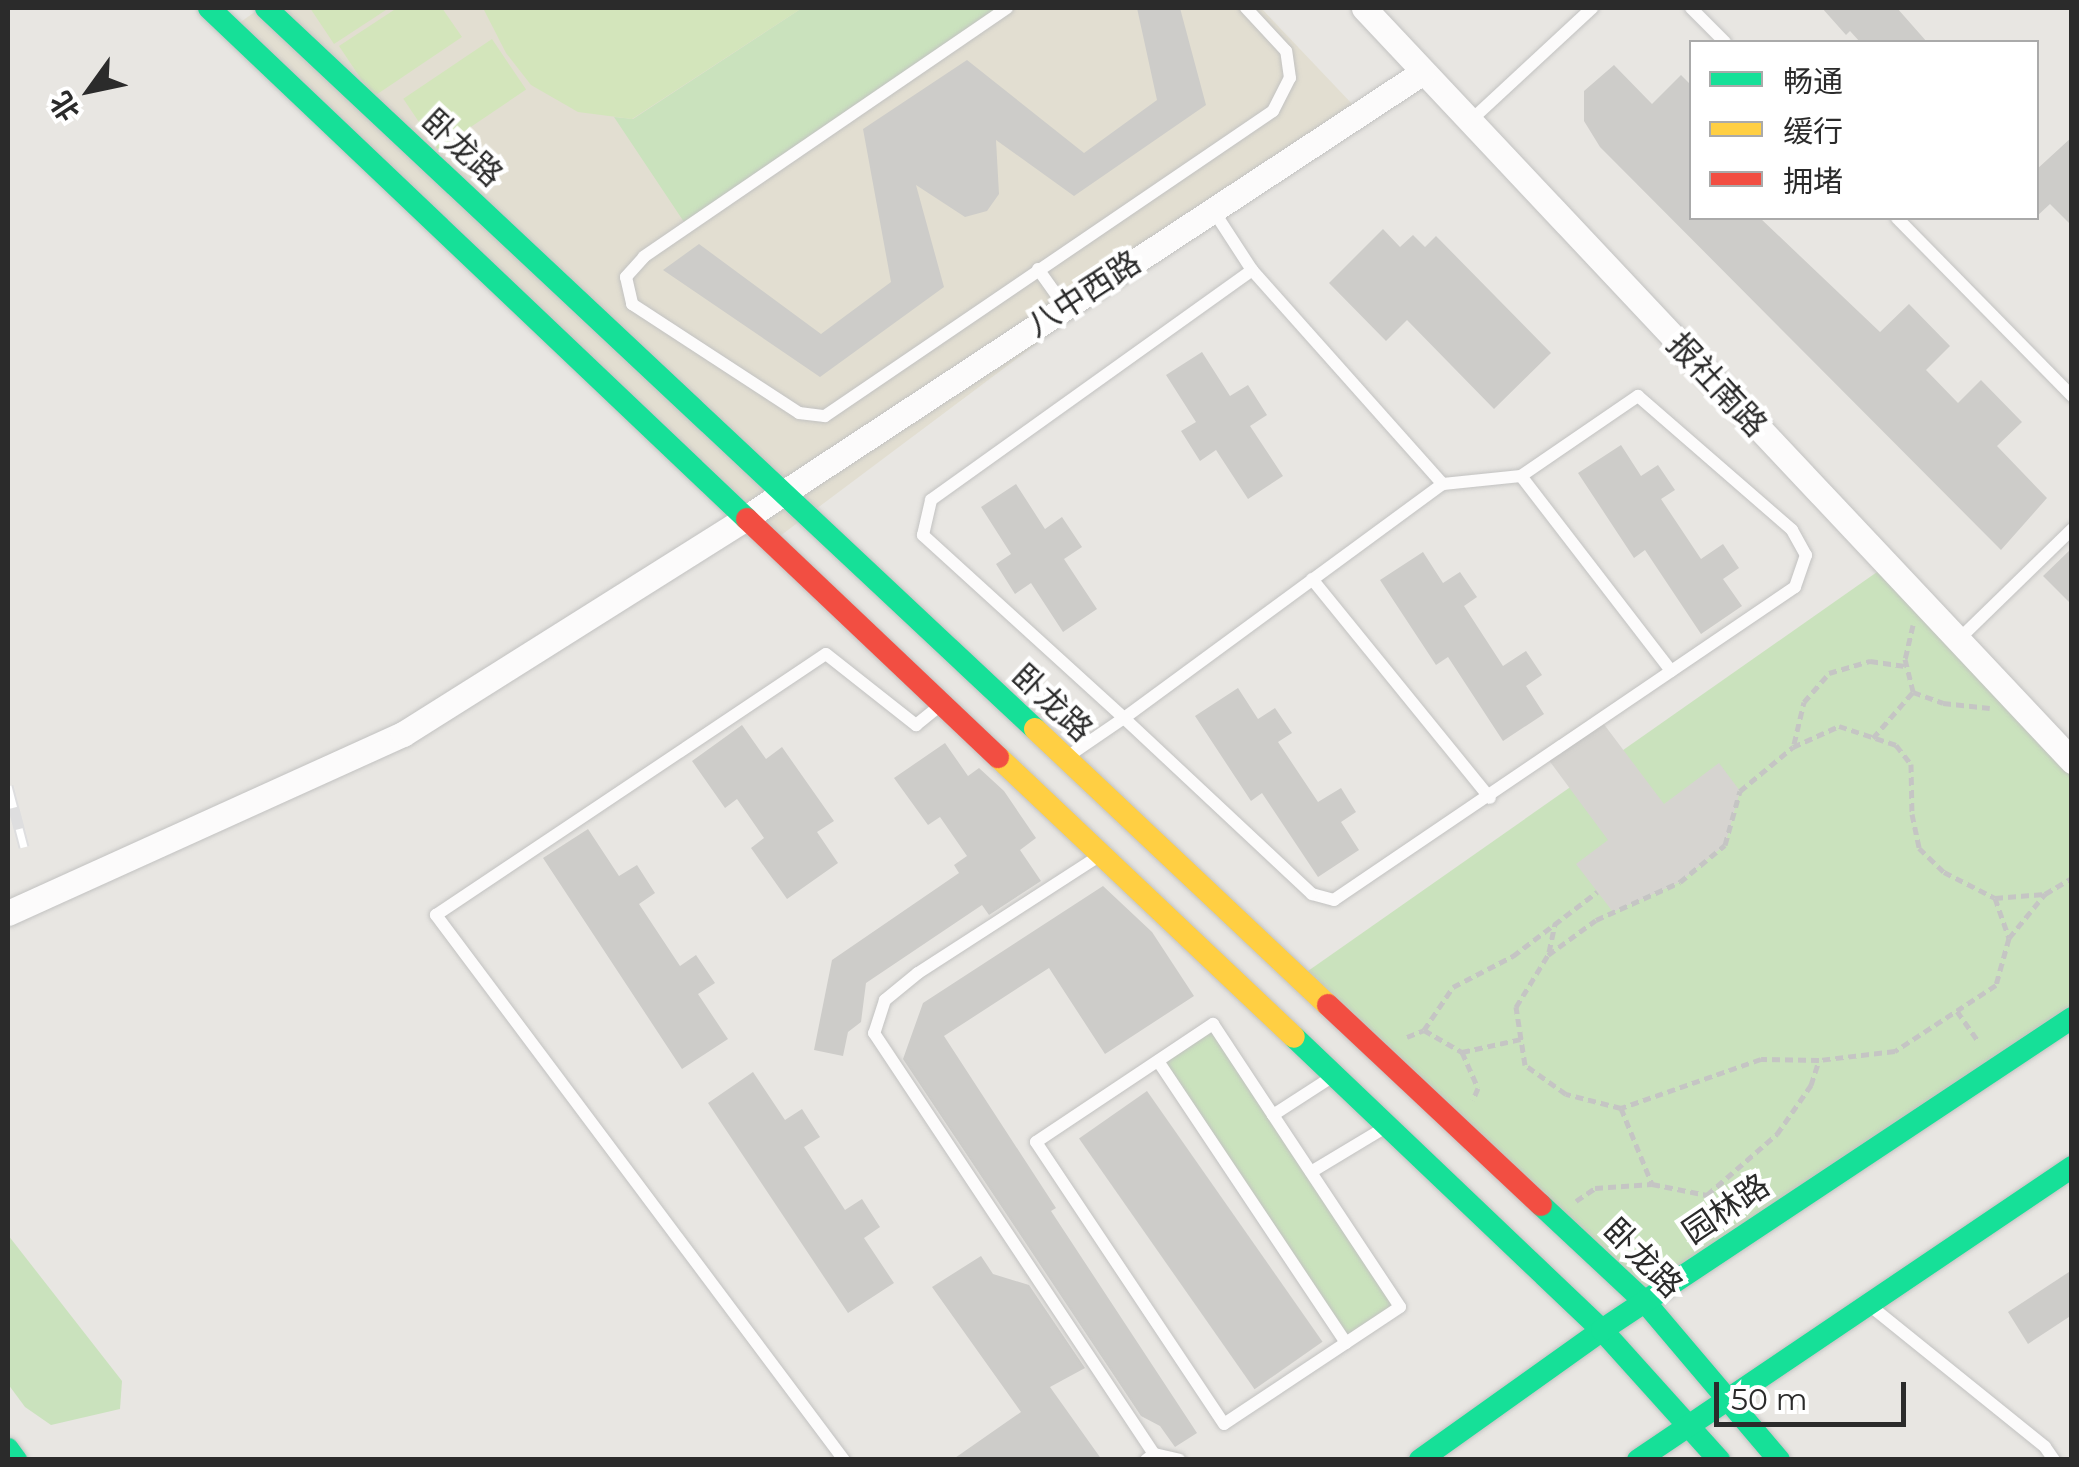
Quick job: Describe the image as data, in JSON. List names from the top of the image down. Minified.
{"streets":{"main road":["卧龙路","园林路"],"street":["八中西路","报社南路"]},"crossings":[["卧龙路","八中西路"],["卧龙路","园林路"],["八中西路","报社南路"]],"legend":["畅通","缓行","拥堵"],"scale_bar":"50 m","north":"bottom left"}
